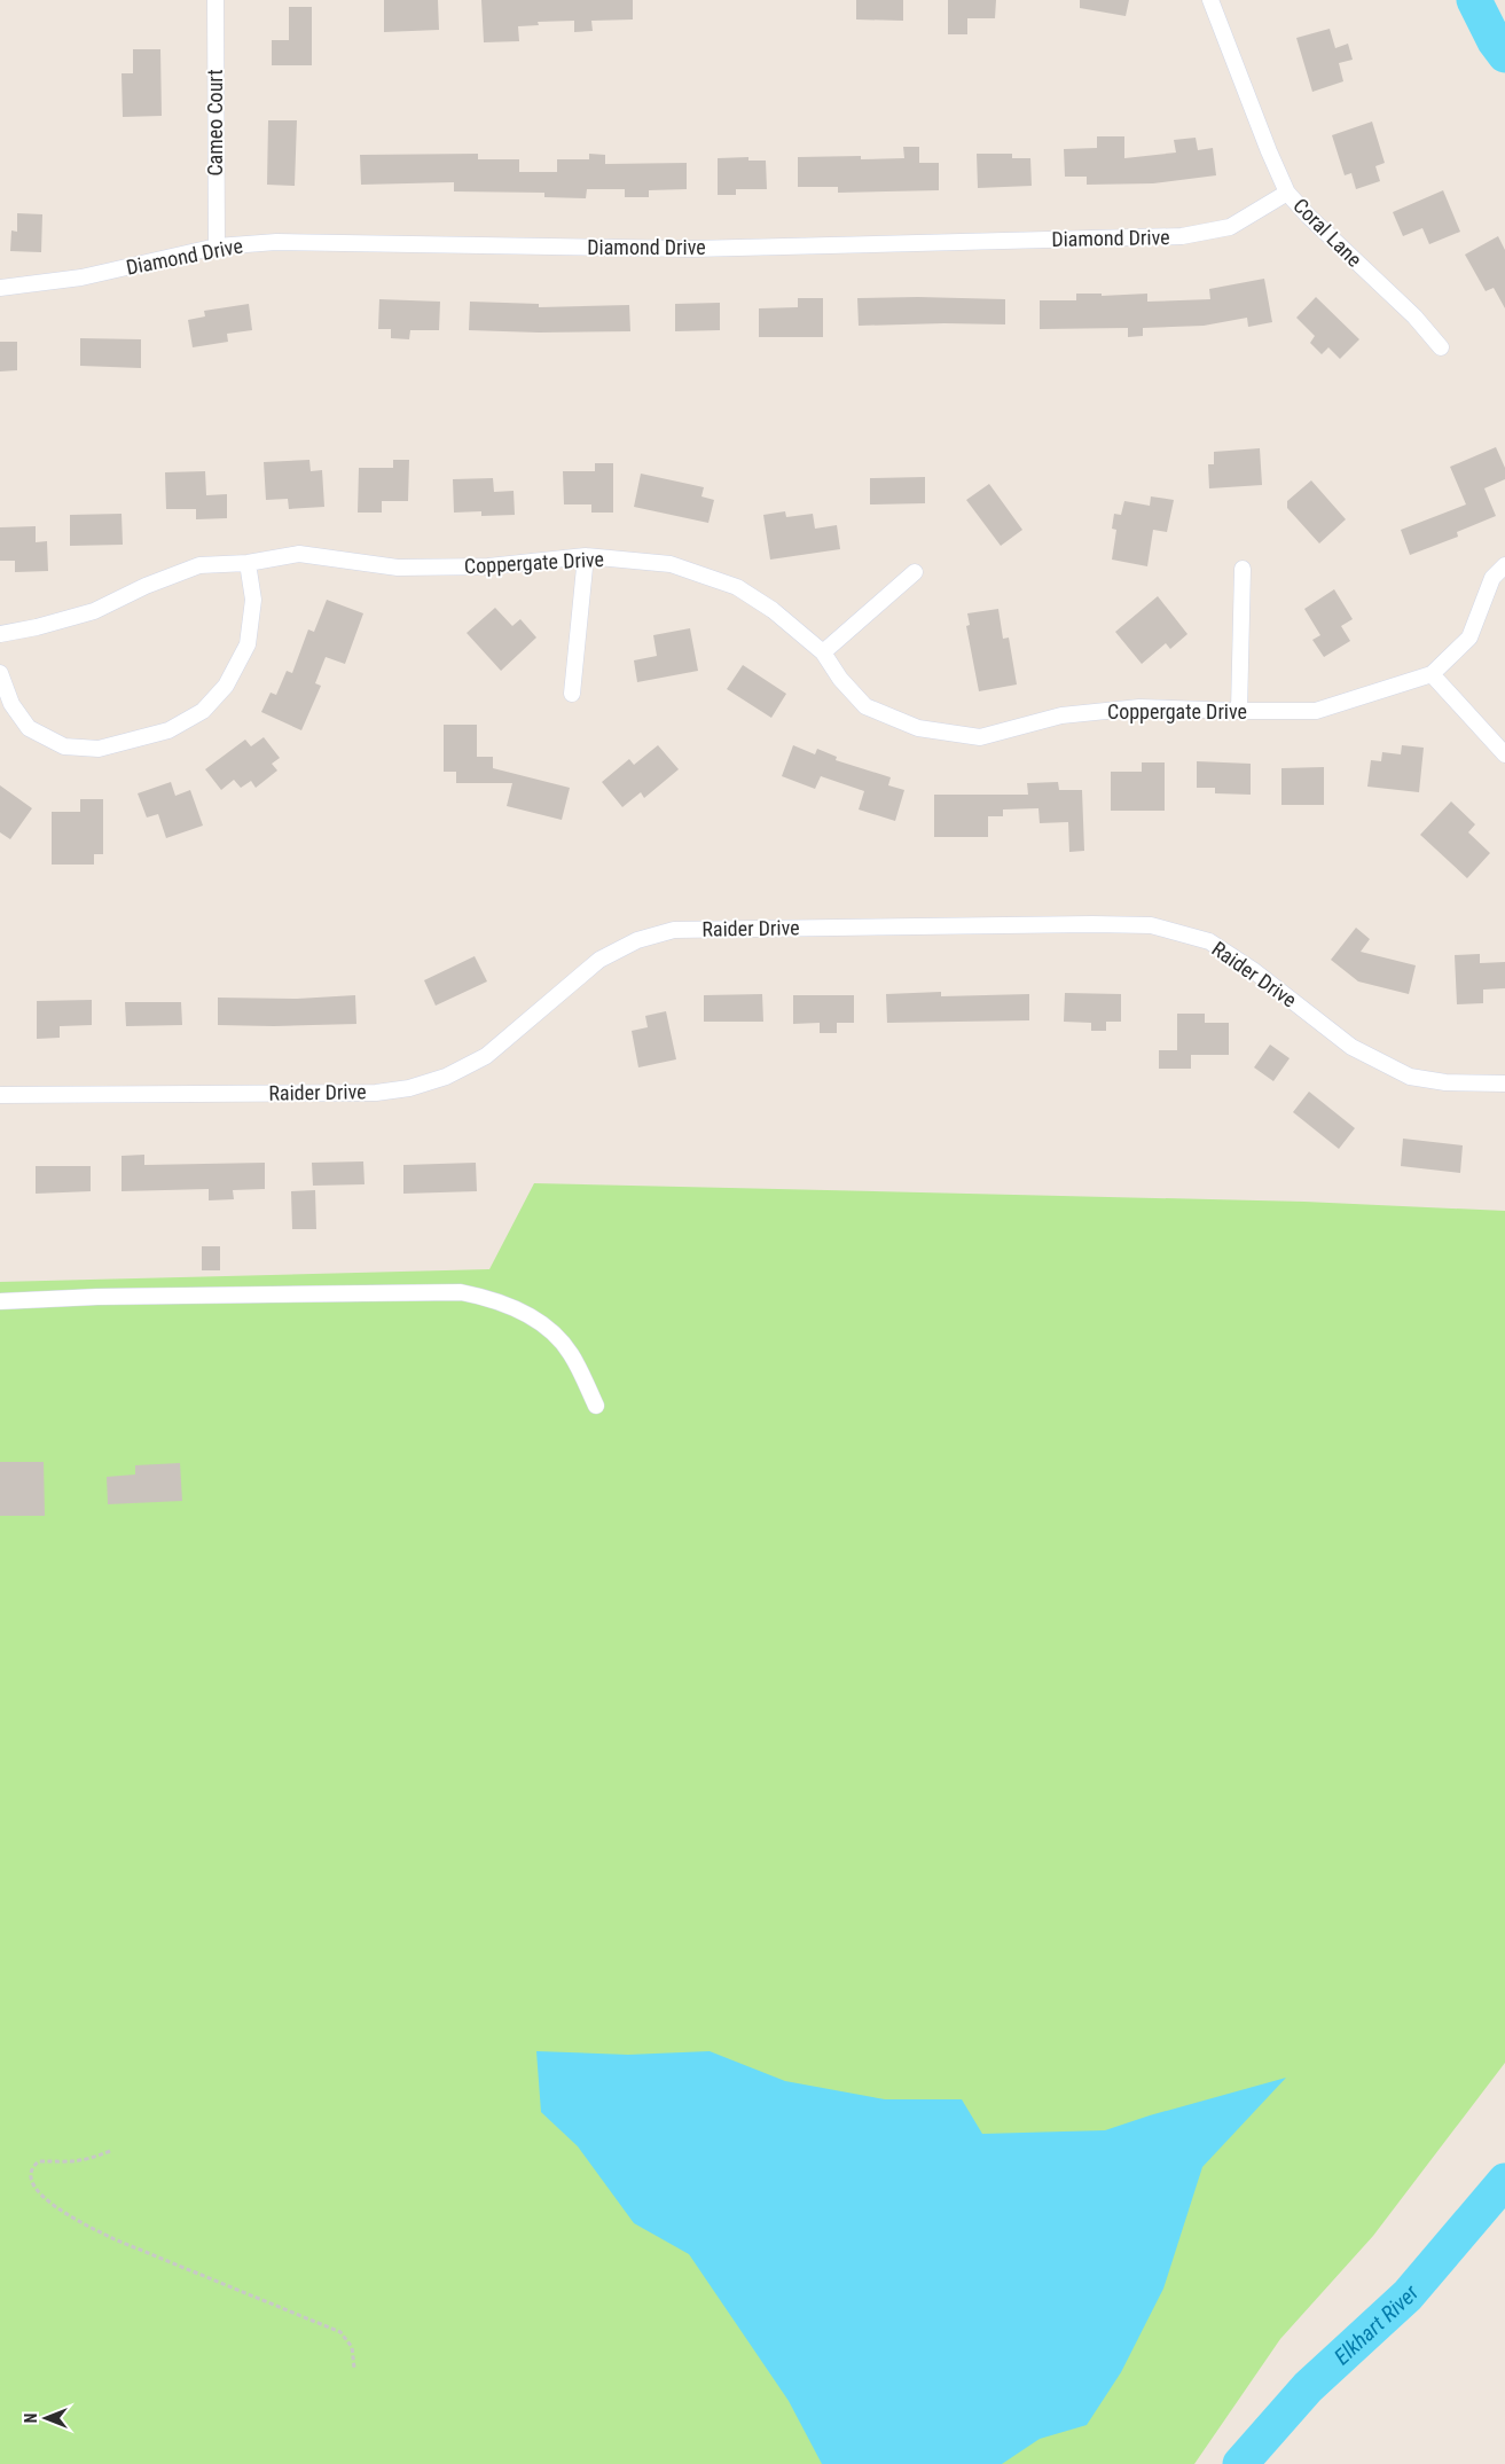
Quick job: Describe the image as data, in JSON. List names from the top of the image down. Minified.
{"streets":{"street":["Cameo Court","Coral Lane","Diamond Drive","Coppergate Drive","Raider Drive"]},"crossings":[["Cameo Court","Diamond Drive"],["Coral Lane","Diamond Drive"]],"water":["Elkhart River"],"north":"left"}
